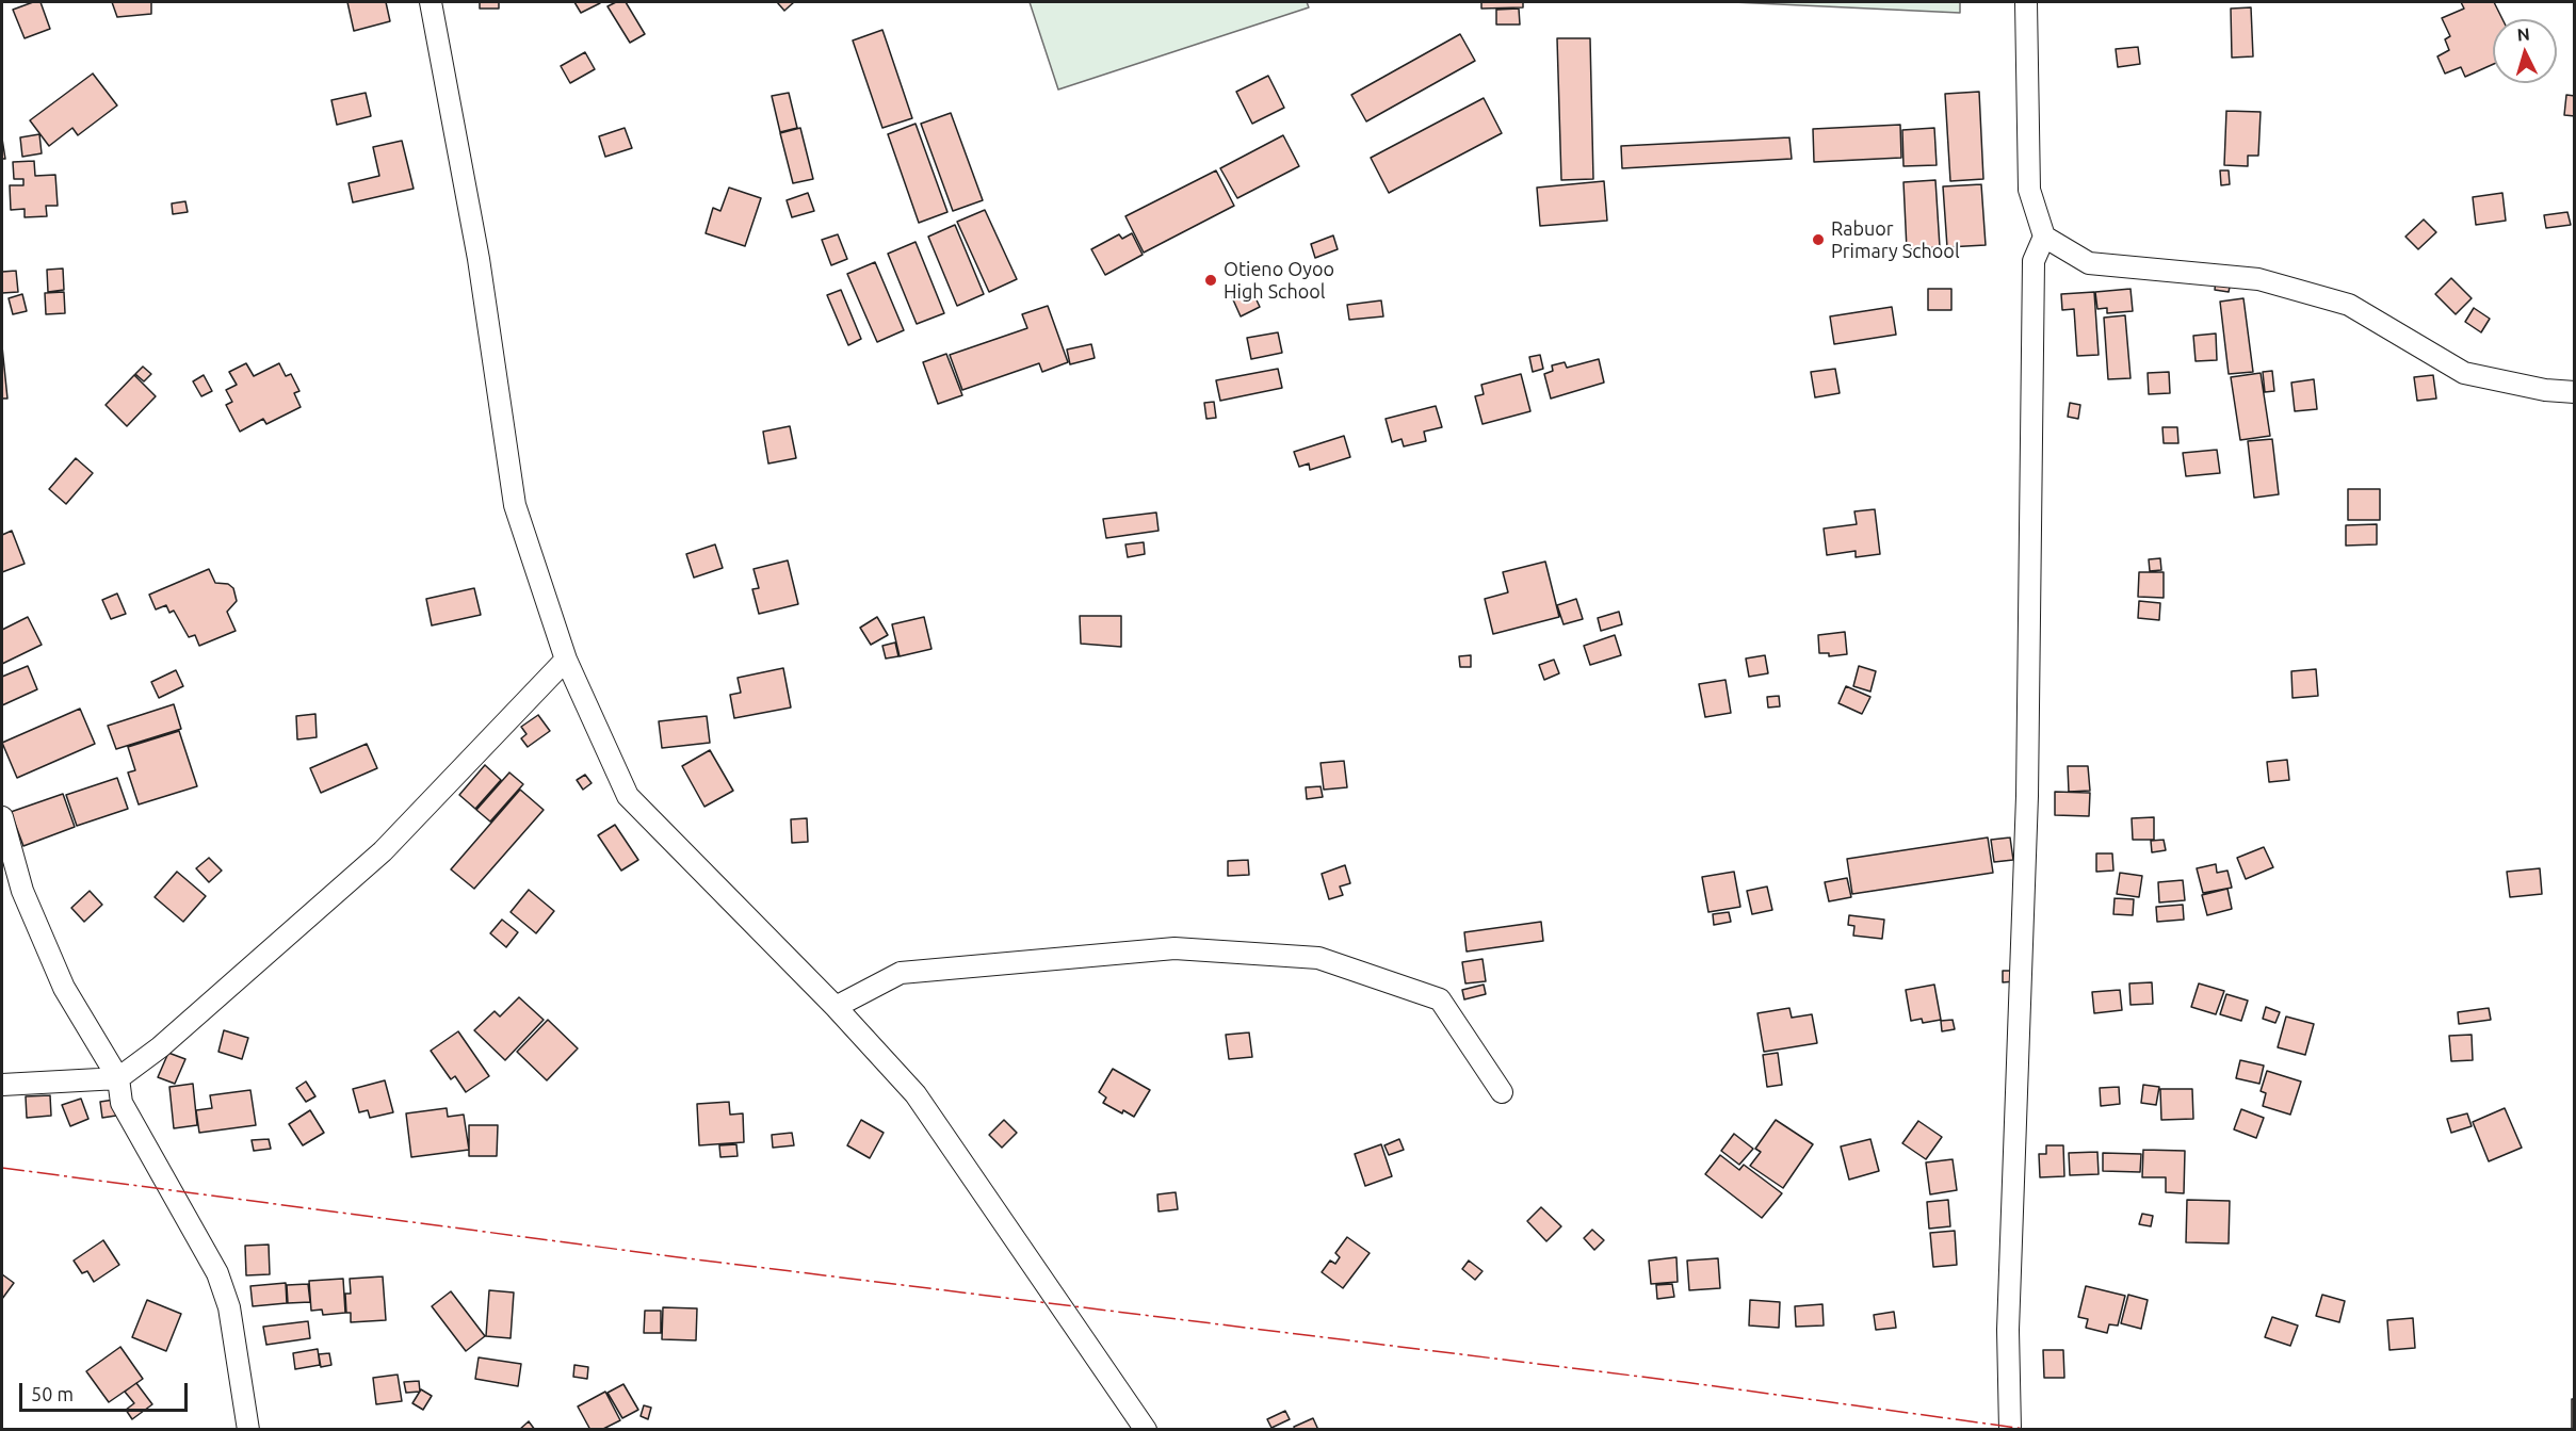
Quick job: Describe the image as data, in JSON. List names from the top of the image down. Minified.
{"places":["Rabuor Primary School","Otieno Oyoo High School"],"scale_bar":"50 m","north":"top"}
